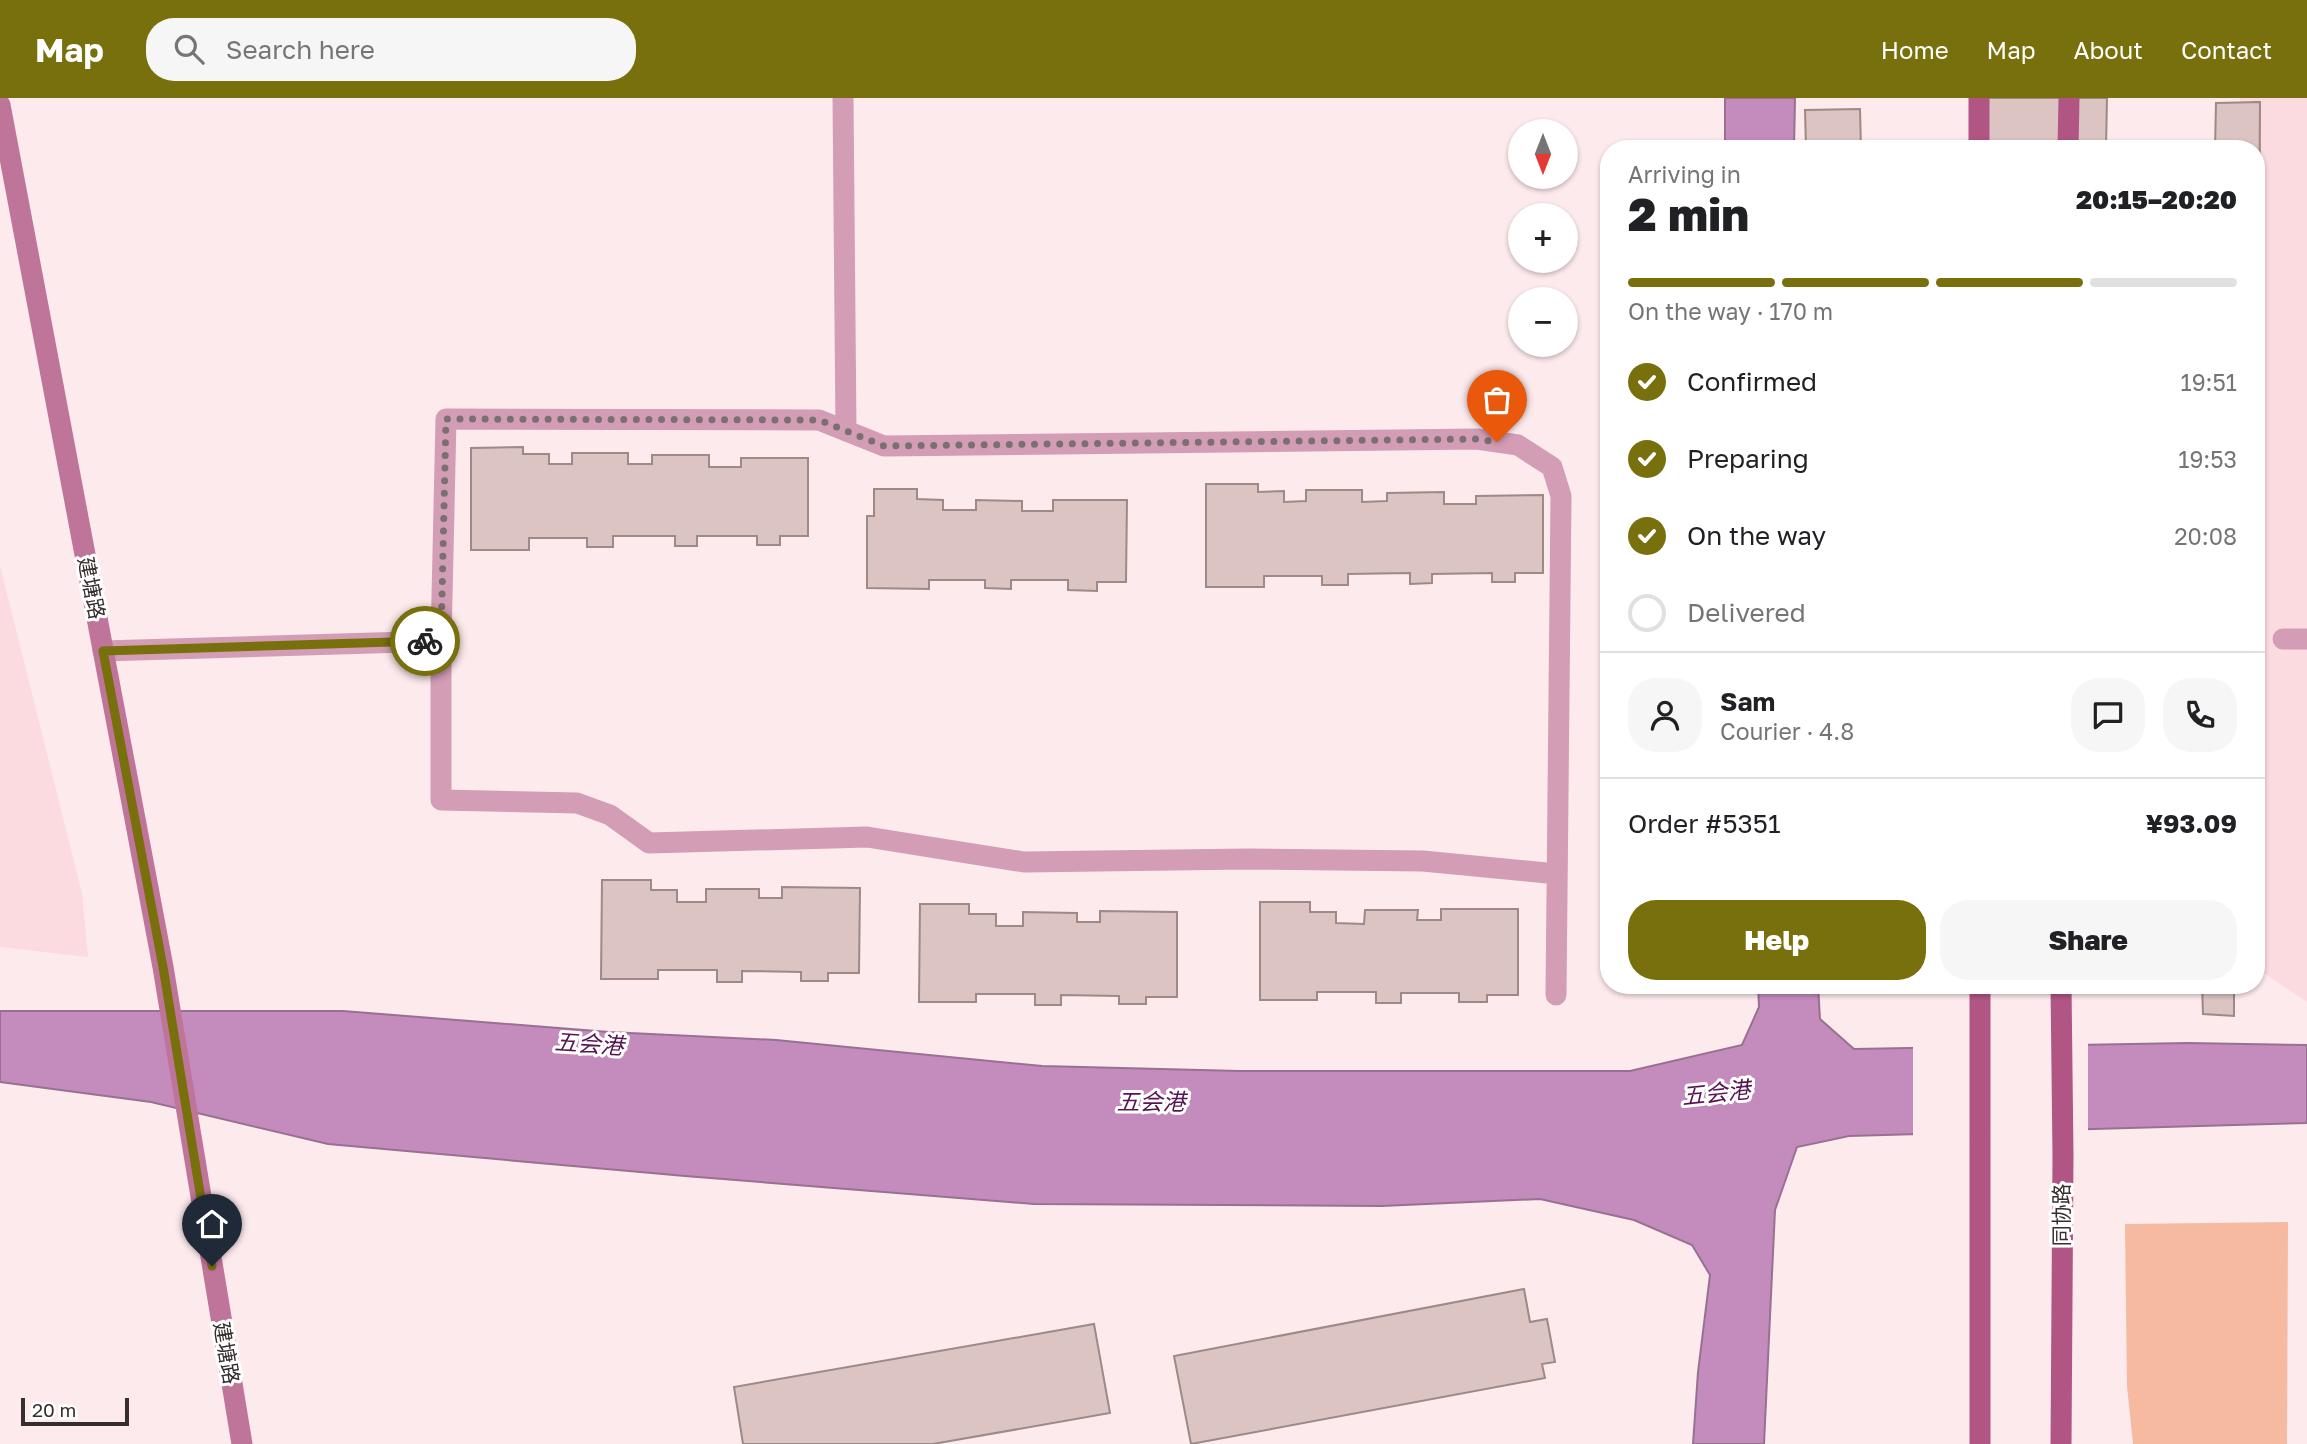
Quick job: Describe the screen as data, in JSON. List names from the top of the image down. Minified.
{"streets":{"main road":["同协路"],"street":["建塘路"]},"water":["五会港"],"scale_bar":"20 m","north":"bottom","page":{"header":"Map","search":"Search here","nav":["Home","Map","About","Contact"],"map_buttons":["+","−"],"heading":["2 min","Arriving in","20:15–20:20"],"panel":["Sam","Courier · 4.8","Order #5351","¥93.09"],"bar":"On the way · 170 m","list":[["Confirmed","19:51"],["Preparing","19:53"],["On the way","20:08"],"Delivered"],"buttons":["Help","Share"],"scale":"20 m"}}
